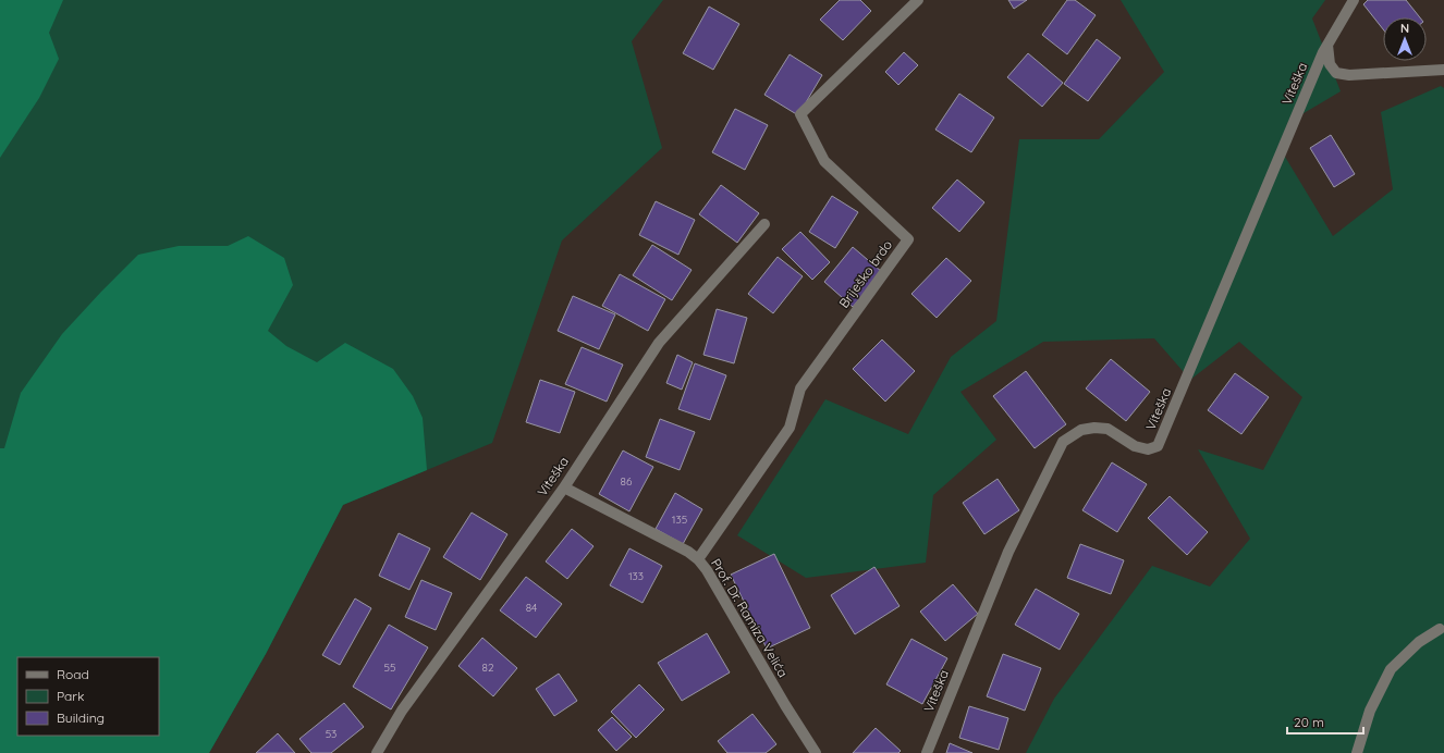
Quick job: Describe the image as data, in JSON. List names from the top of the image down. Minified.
{"streets":{"street":["Viteška","Briješko brdo","Prof. Dr. Ramiza Velića"]},"crossings":[["Viteška","Prof. Dr. Ramiza Velića"],["Briješko brdo","Prof. Dr. Ramiza Velića"]],"house_numbers":["86","135","133","84","55","82","53"],"legend":["Road","Park","Building"],"scale_bar":"20 m","north":"top"}
